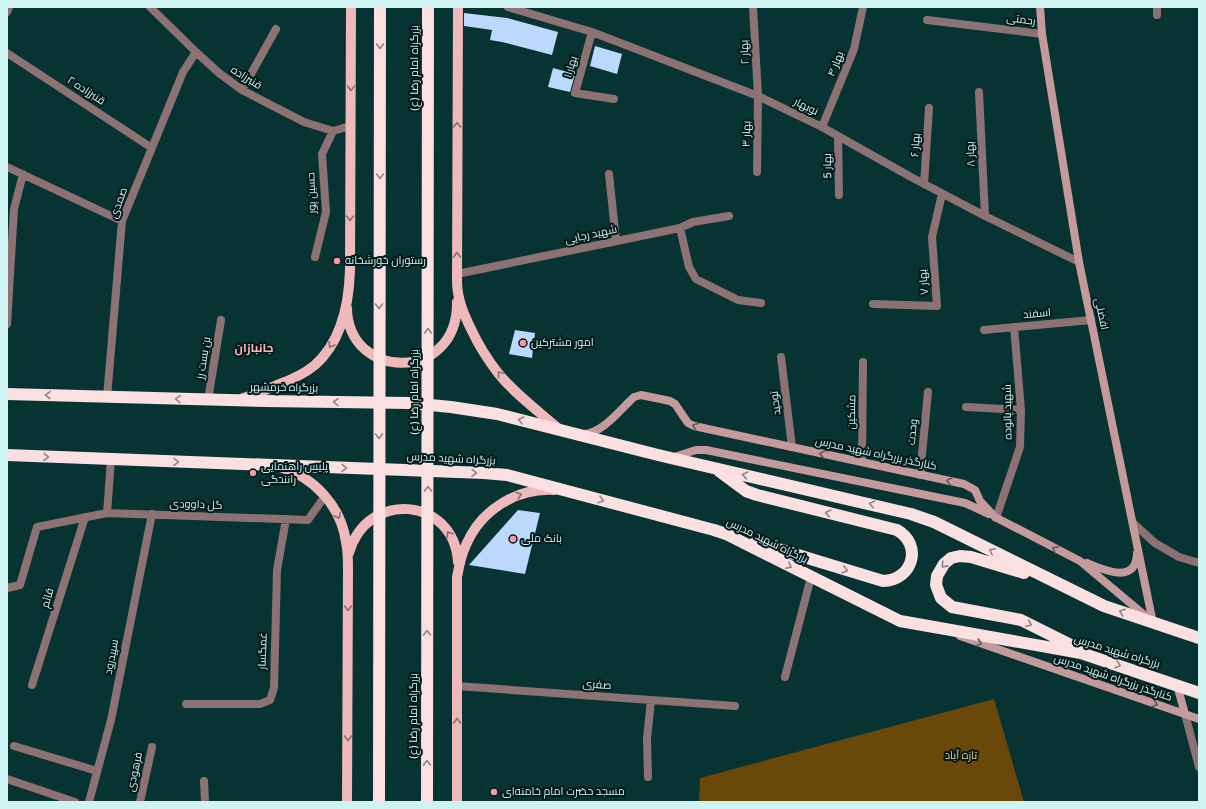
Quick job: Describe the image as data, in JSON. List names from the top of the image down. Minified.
{"streets":{"highway":["بزرگراه امام رضا (ع)","بزرگراه خرمشهر","بزرگراه شهید مدرس"],"street":["رحمتی","بهار ۲","بهار ۴","بهار ۱","قنبرزاده","قنبرزاده ۲","نوبهار","بهار ۳","بهار ۶","بهار ۸","بهار 5","حسین پور","صمدی","شهید رجایی","بهار ۷","اسفند","افضلی","بن بست رز","توحید","مشکین","شهید پالوده","وحدت","کنارگذر بزرگراه شهید مدرس","گل داوودی","قائم","غمگسار","سپیدرود","صفری","فرهودی"]},"crossings":[["رحمتی","افضلی"],["بهار ۲","نوبهار"],["بهار ۲","بهار ۳"],["بهار ۴","نوبهار"],["بهار ۱","نوبهار"],["قنبرزاده","حسین پور"],["قنبرزاده","صمدی"],["قنبرزاده ۲","صمدی"],["نوبهار","بهار ۳"],["نوبهار","بهار ۶"],["نوبهار","بهار ۸"],["نوبهار","بهار 5"],["نوبهار","بهار ۷"],["نوبهار","افضلی"],["صمدی","بزرگراه خرمشهر"],["اسفند","افضلی"],["اسفند","شهید پالوده"],["افضلی","کنارگذر بزرگراه شهید مدرس"],["بن بست رز","بزرگراه خرمشهر"],["توحید","کنارگذر بزرگراه شهید مدرس"],["مشکین","کنارگذر بزرگراه شهید مدرس"],["شهید پالوده","کنارگذر بزرگراه شهید مدرس"],["وحدت","کنارگذر بزرگراه شهید مدرس"],["کنارگذر بزرگراه شهید مدرس","بزرگراه شهید مدرس"],["گل داوودی","غمگسار"],["گل داوودی","سپیدرود"]],"districts":["جانبازان"],"parks":["تازه آباد"],"places":["رستوران خورشخانه","امور مشترکین","پلیس راهنمایی رانندگی","بانک ملی","مسجد حضرت امام خامنه‌ای"]}
